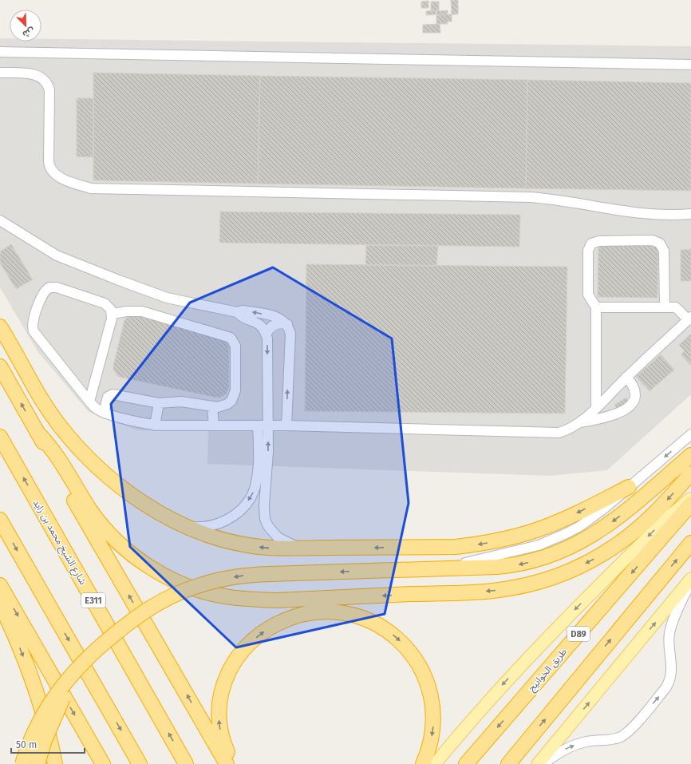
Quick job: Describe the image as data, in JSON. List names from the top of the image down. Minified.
{"streets":{"highway":["شارع الشيخ محمد بن زايد","E311","D89","طريق الخوانيج"]},"scale_bar":"50 m","north":"bottom right"}
